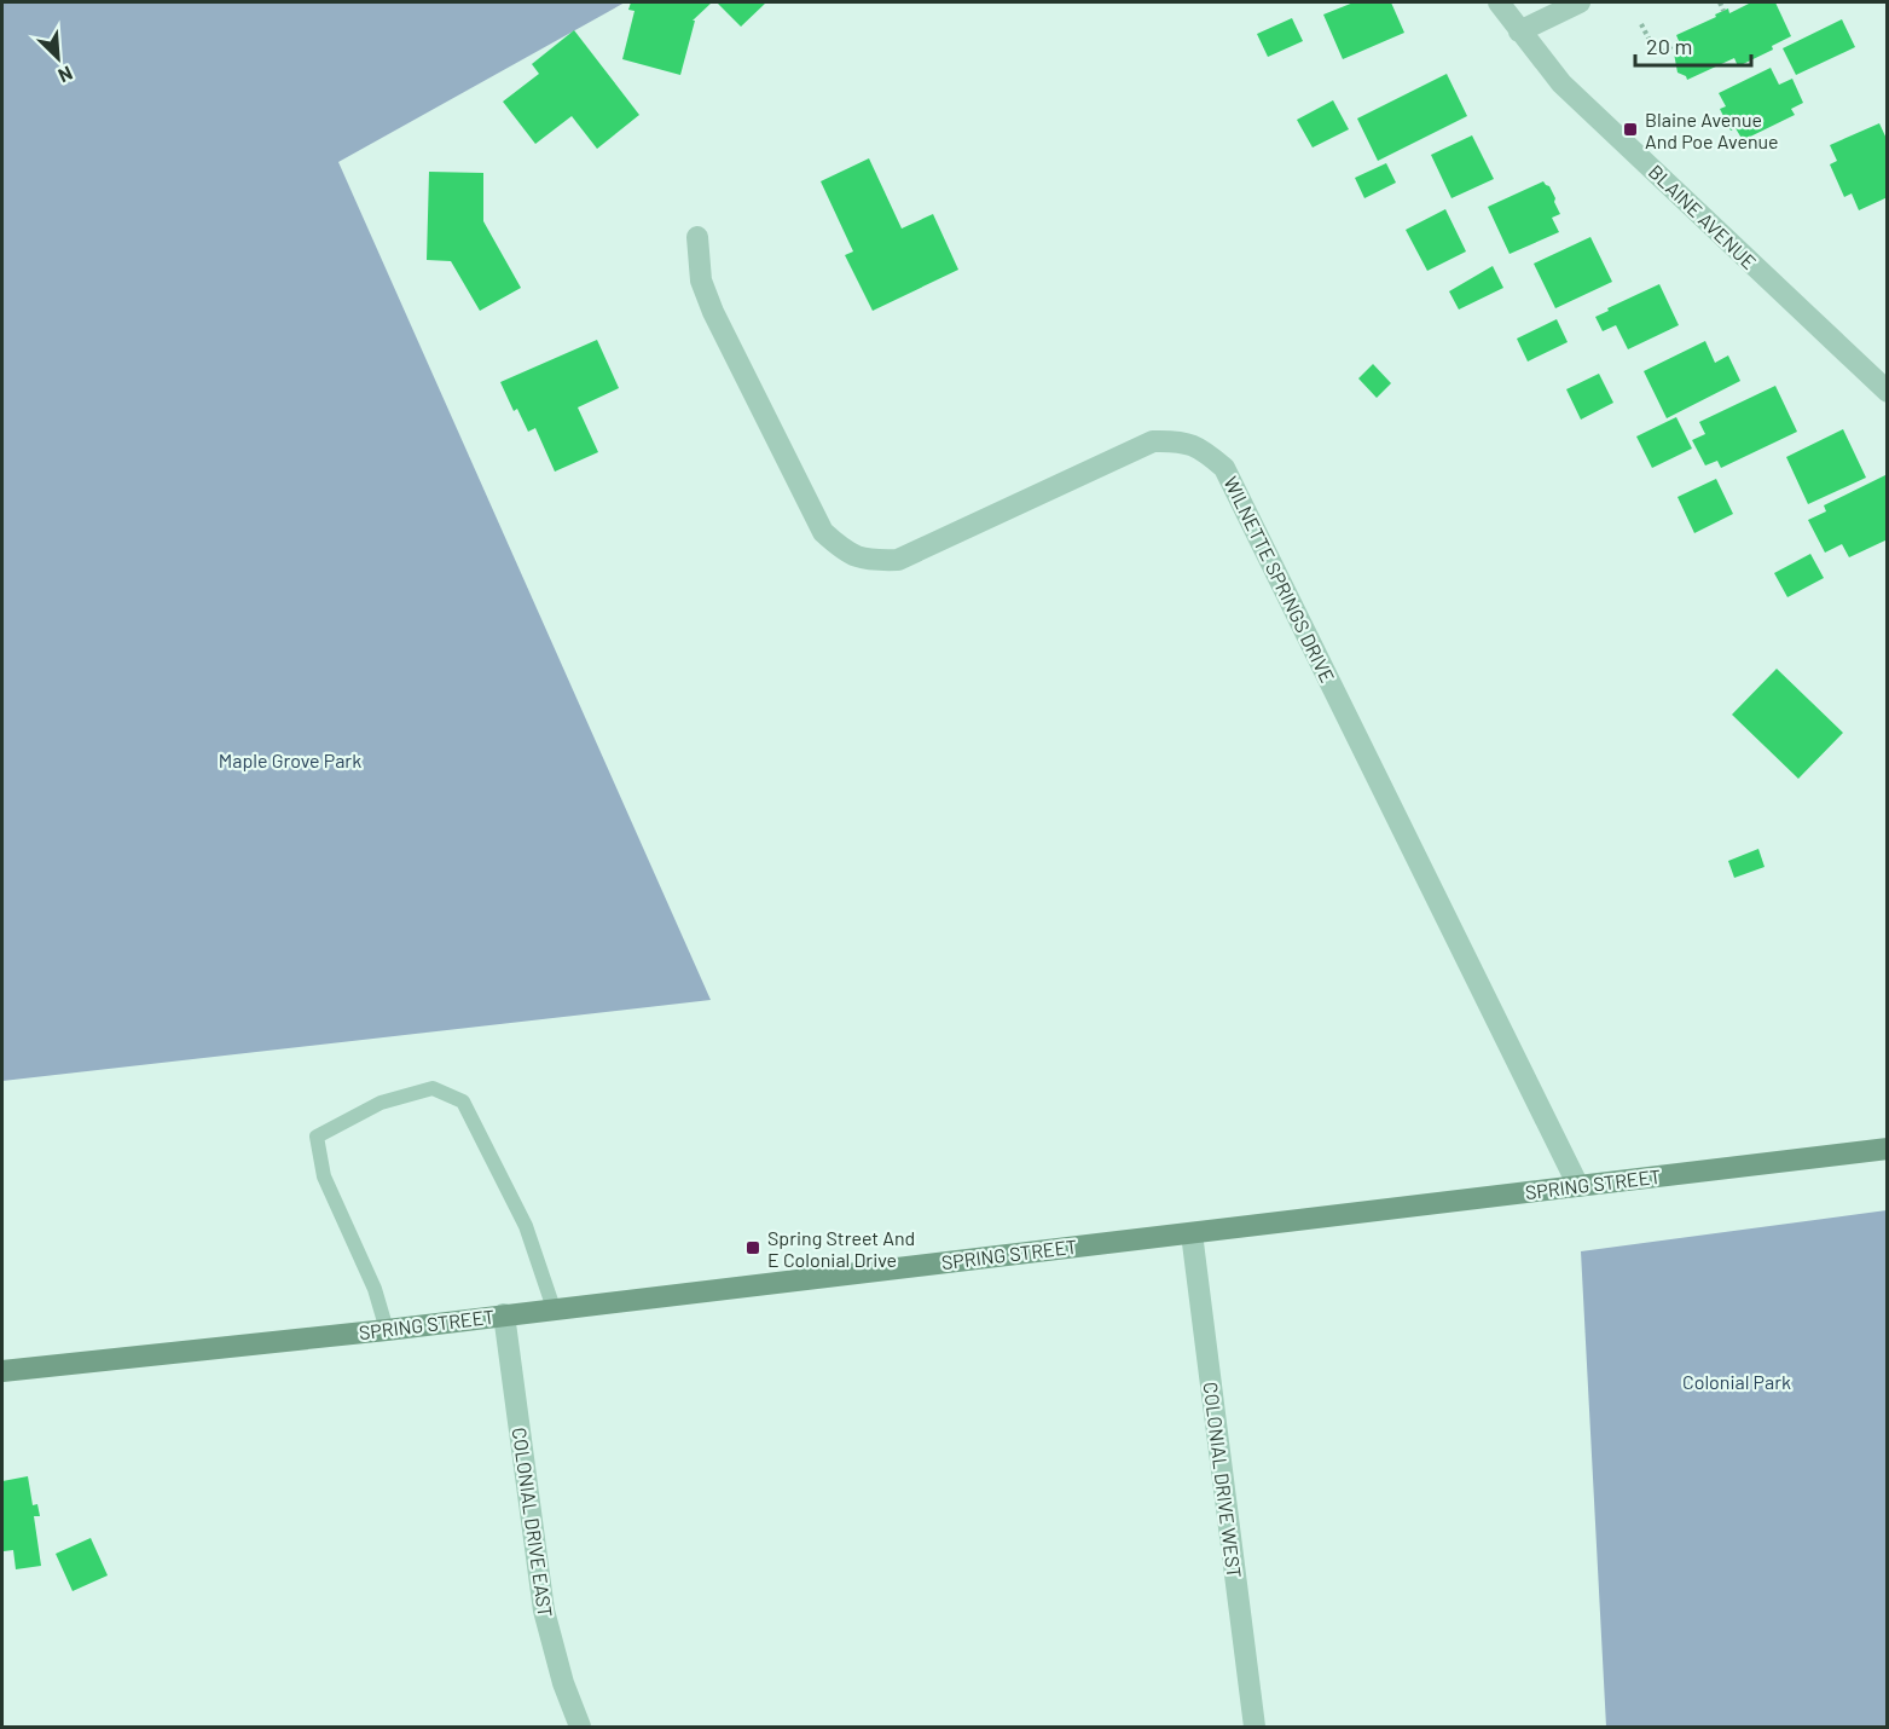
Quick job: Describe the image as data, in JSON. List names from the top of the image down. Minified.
{"streets":{"main road":["SPRING STREET"],"street":["BLAINE AVENUE","WILNETTE SPRINGS DRIVE","COLONIAL DRIVE WEST","COLONIAL DRIVE EAST"]},"crossings":[["WILNETTE SPRINGS DRIVE","SPRING STREET"],["SPRING STREET","COLONIAL DRIVE WEST"],["SPRING STREET","COLONIAL DRIVE EAST"]],"parks":["Maple Grove Park","Colonial Park"],"places":{"transit":["Blaine Avenue And Poe Avenue","Spring Street And E Colonial Drive"]},"scale_bar":"20 m","north":"bottom right"}
